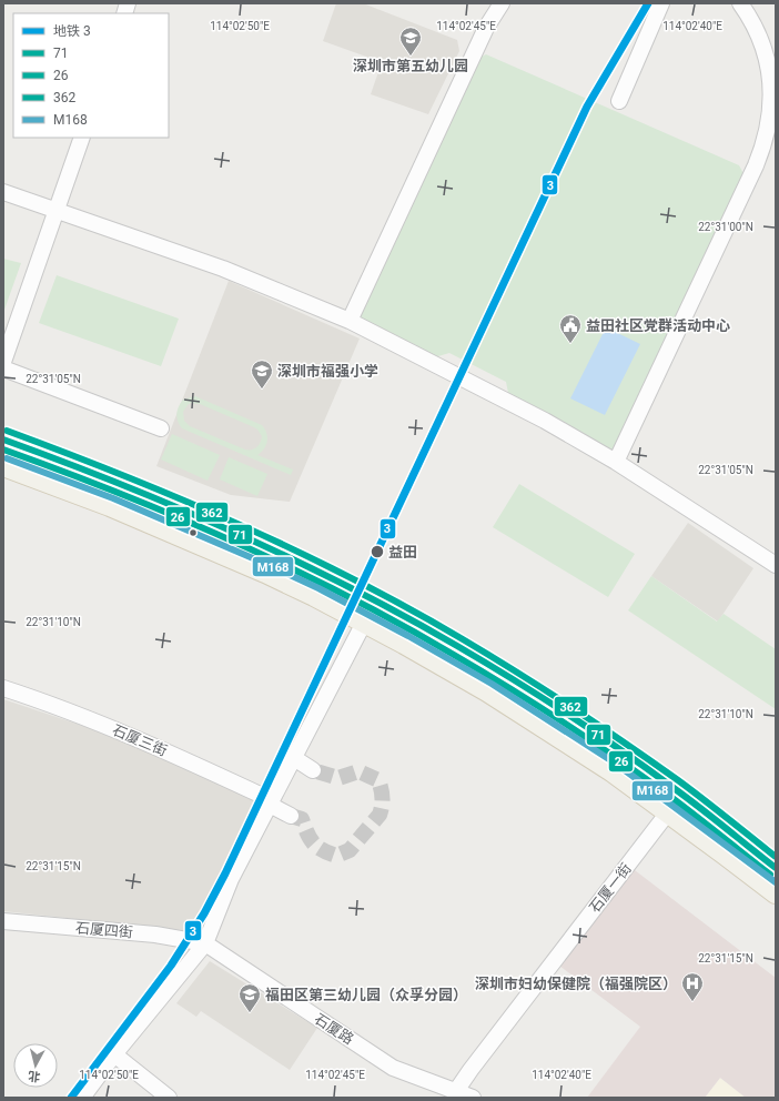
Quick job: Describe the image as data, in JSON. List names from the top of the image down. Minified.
{"streets":{"street":["石厦三街","石厦一街","石厦四街","石厦路"]},"crossings":[["石厦一街","石厦路"],["石厦四街","石厦路"]],"places":{"school or university":["深圳市第五幼儿园","深圳市福强小学","福田区第三幼儿园（众孚分园）"],"public building":["益田社区党群活动中心"],"other":["益田"],"hospital":["深圳市妇幼保健院（福强院区）"]},"lines":["metro line 3","transit line 362","transit line 71","transit line 26","transit line M168"],"legend":["地铁 3","71","26","362","M168"],"north":"bottom","coordinates":["114°02'50\"E","114°02'45\"E","114°02'40\"E","22°31'00\"N","22°31'05\"N","22°31'10\"N","22°31'15\"N"]}
